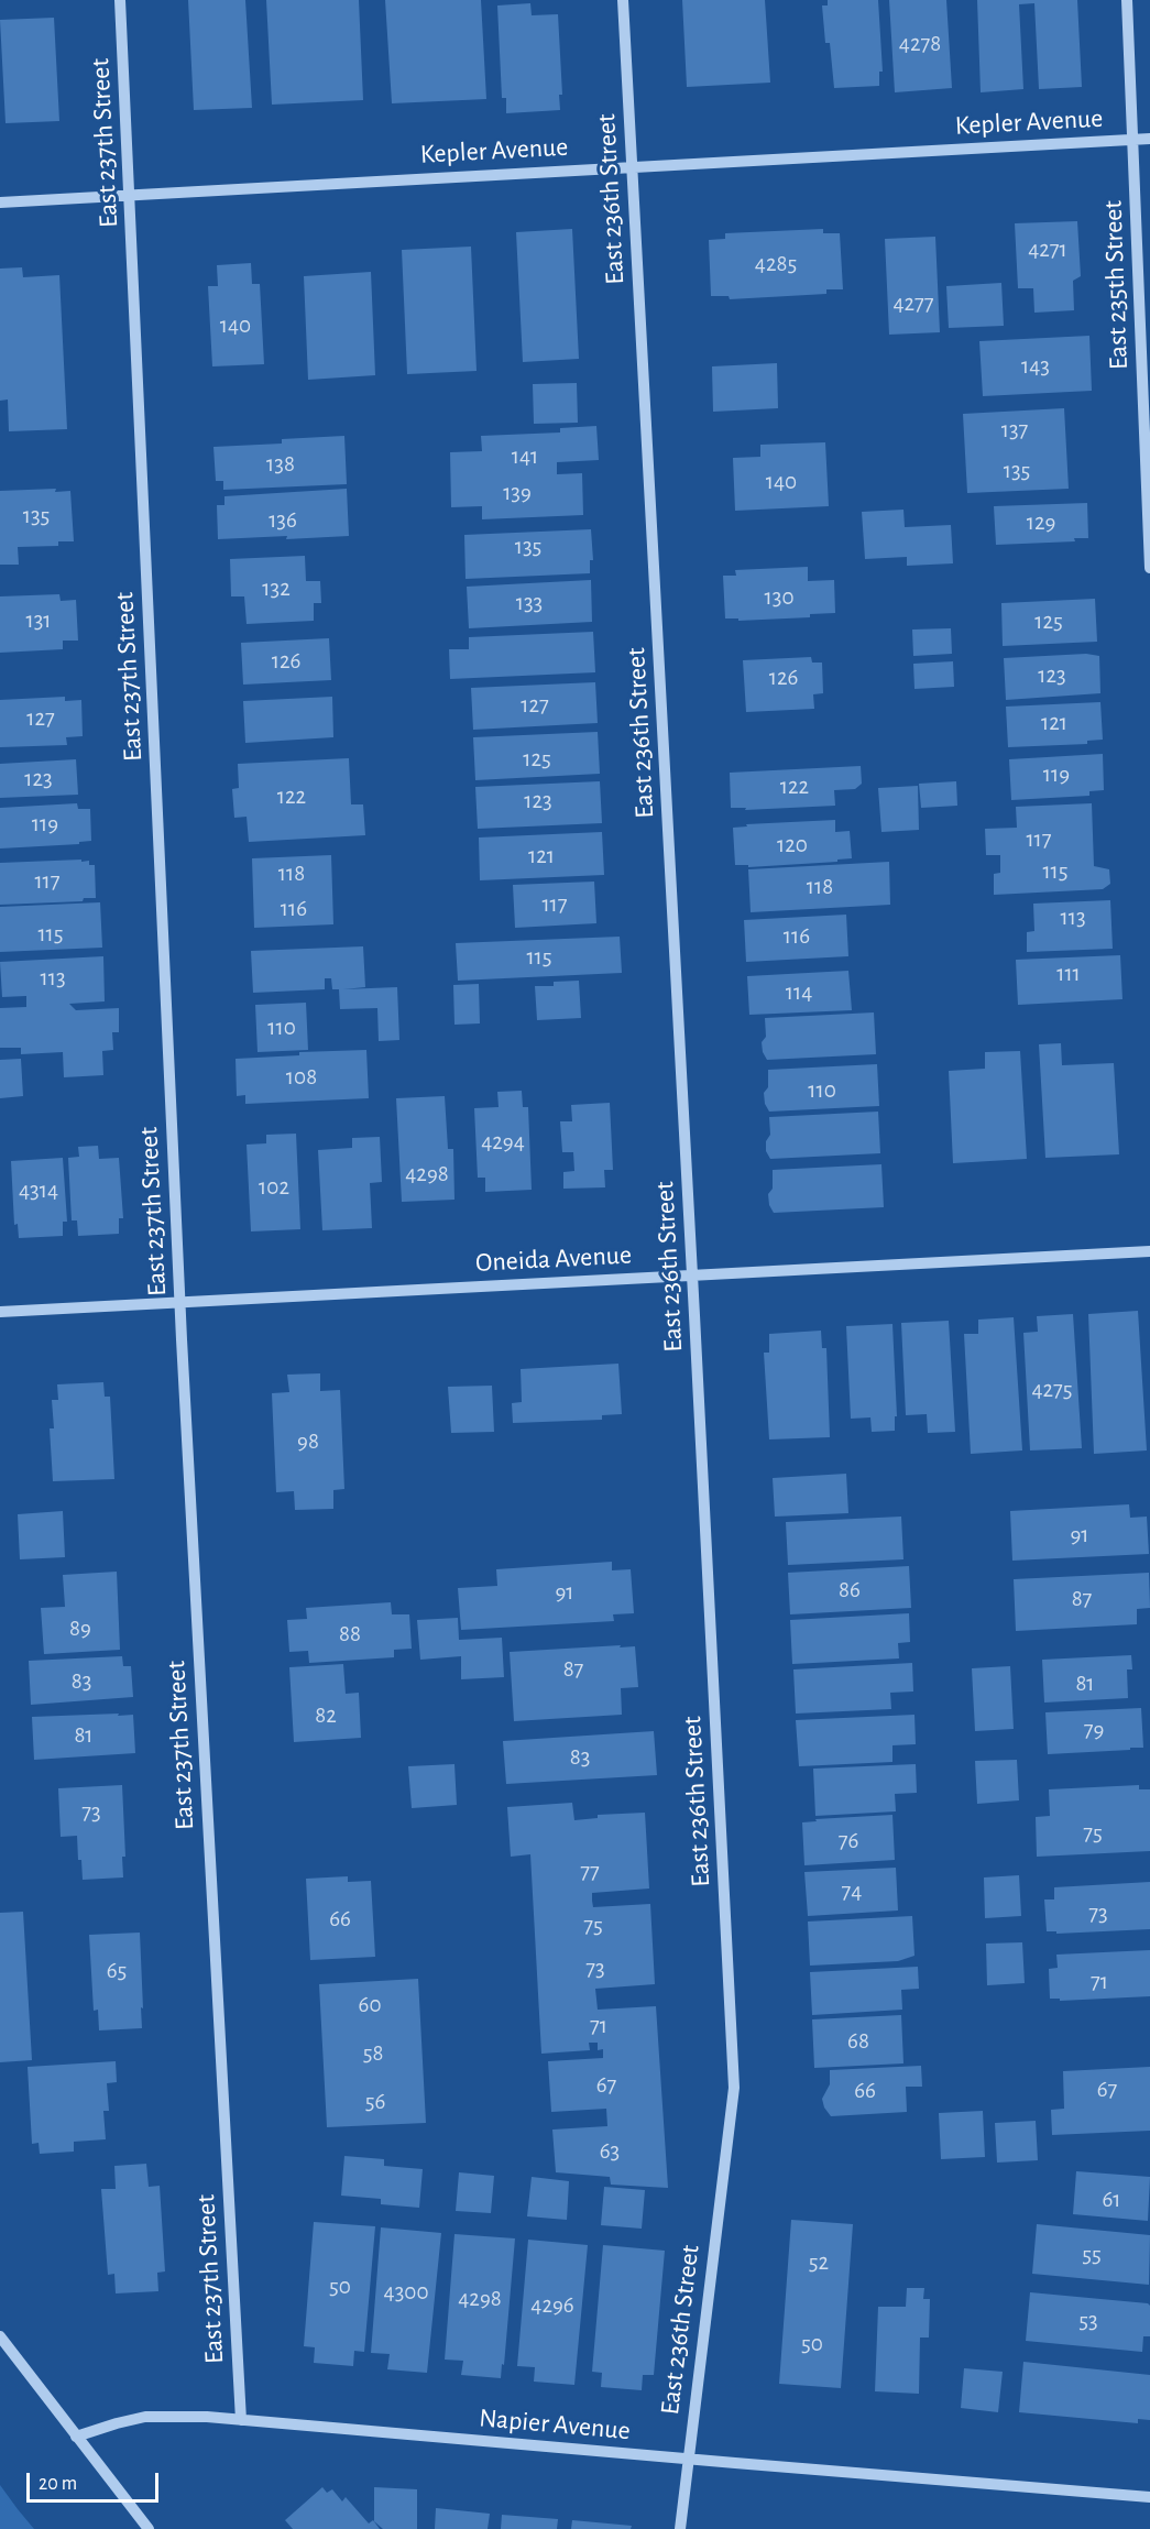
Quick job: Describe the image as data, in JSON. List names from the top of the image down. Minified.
{"streets":{"street":["Kepler Avenue","East 237th Street","East 236th Street","East 235th Street","Oneida Avenue","Napier Avenue"]},"crossings":[["Kepler Avenue","East 237th Street"],["Kepler Avenue","East 236th Street"],["Kepler Avenue","East 235th Street"],["East 237th Street","Oneida Avenue"],["East 237th Street","Napier Avenue"],["East 236th Street","Oneida Avenue"],["East 236th Street","Napier Avenue"]],"house_numbers":["4278","4271","4285","4277","140","143","137","141","138","135","140","139","135","136","129","135","132","130","133","131","125","126","123","126","127","127","121","125","119","123","122","122","123","119","117","120","121","115","118","117","118","117","116","113","115","116","115","111","113","114","110","108","110","4294","4298","102","4314","4275","98","91","86","91","87","89","88","87","83","81","82","79","81","83","73","75","76","77","74","73","66","75","73","65","71","60","71","68","58","67","67","66","56","63","61","55","52","50","4300","4298","4296","53","50"],"scale_bar":"20 m"}
